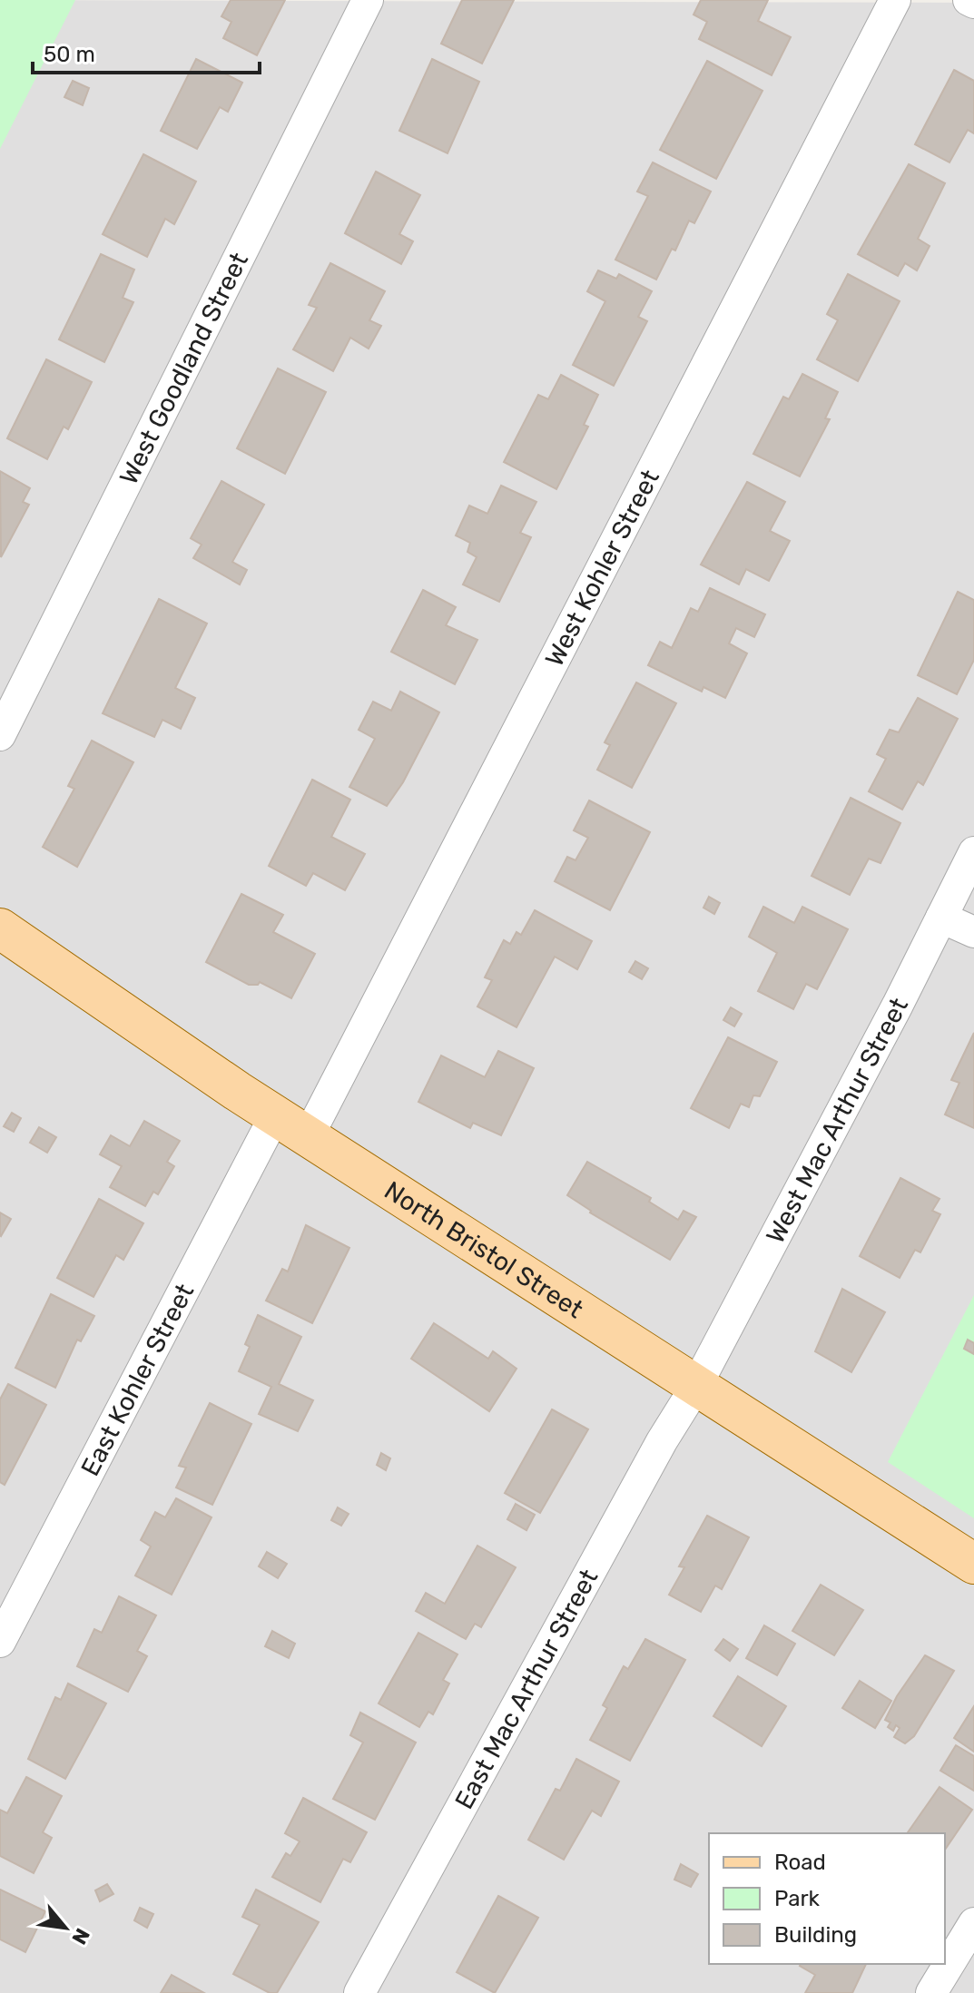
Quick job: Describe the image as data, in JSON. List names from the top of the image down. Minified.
{"streets":{"main road":["North Bristol Street"],"street":["West Goodland Street","West Kohler Street","West Mac Arthur Street","East Kohler Street","East Mac Arthur Street"]},"crossings":[["West Kohler Street","North Bristol Street"],["West Mac Arthur Street","North Bristol Street"],["West Mac Arthur Street","East Mac Arthur Street"],["North Bristol Street","East Kohler Street"],["North Bristol Street","East Mac Arthur Street"]],"legend":["Road","Park","Building"],"scale_bar":"50 m","north":"bottom right"}
